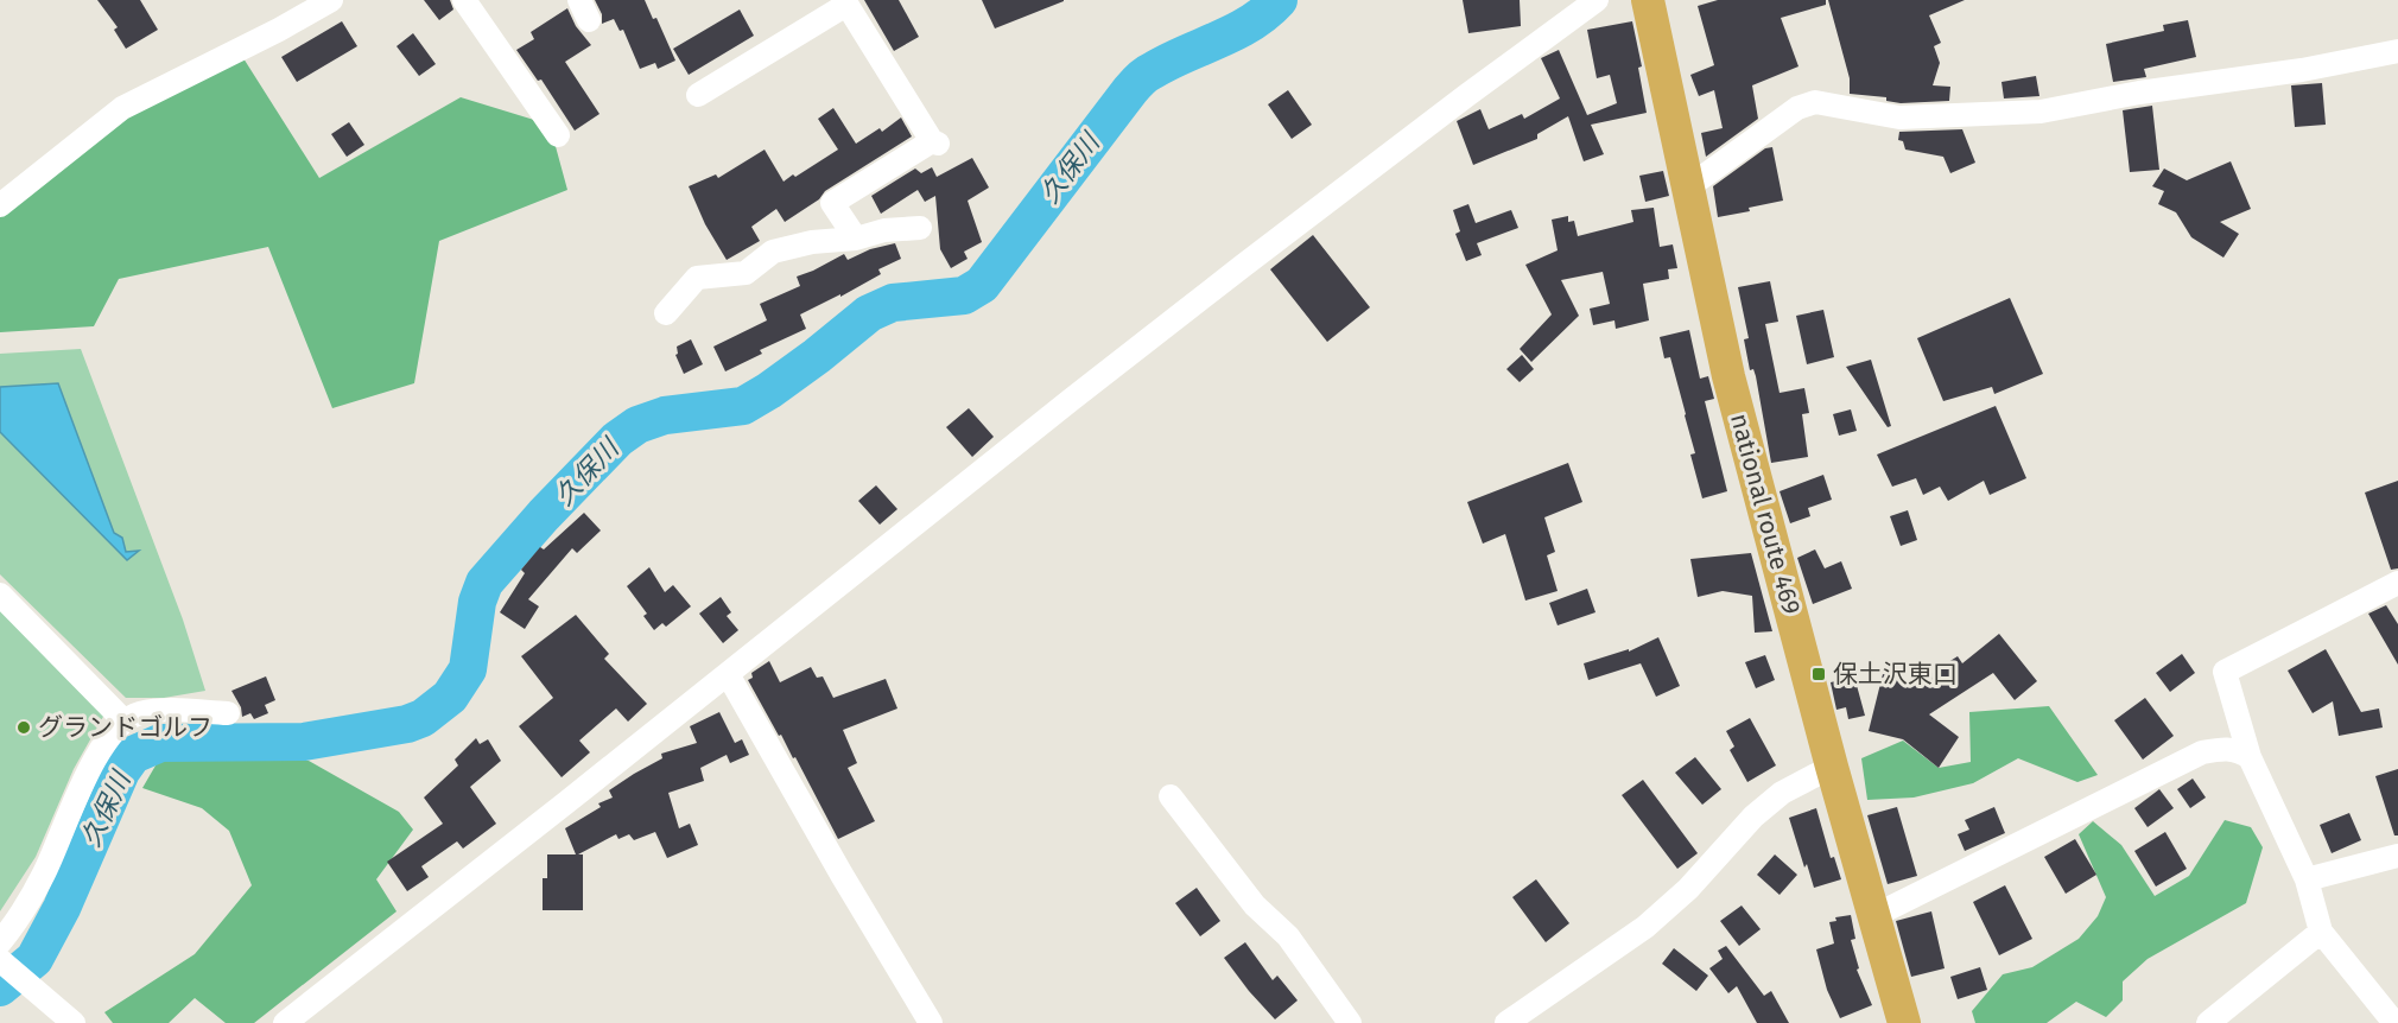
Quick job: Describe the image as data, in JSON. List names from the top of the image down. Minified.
{"streets":{"highway":["national route 469"]},"water":["久保川"],"places":{"transit":["保土沢東口"],"other":["グランドゴルフ"]}}
